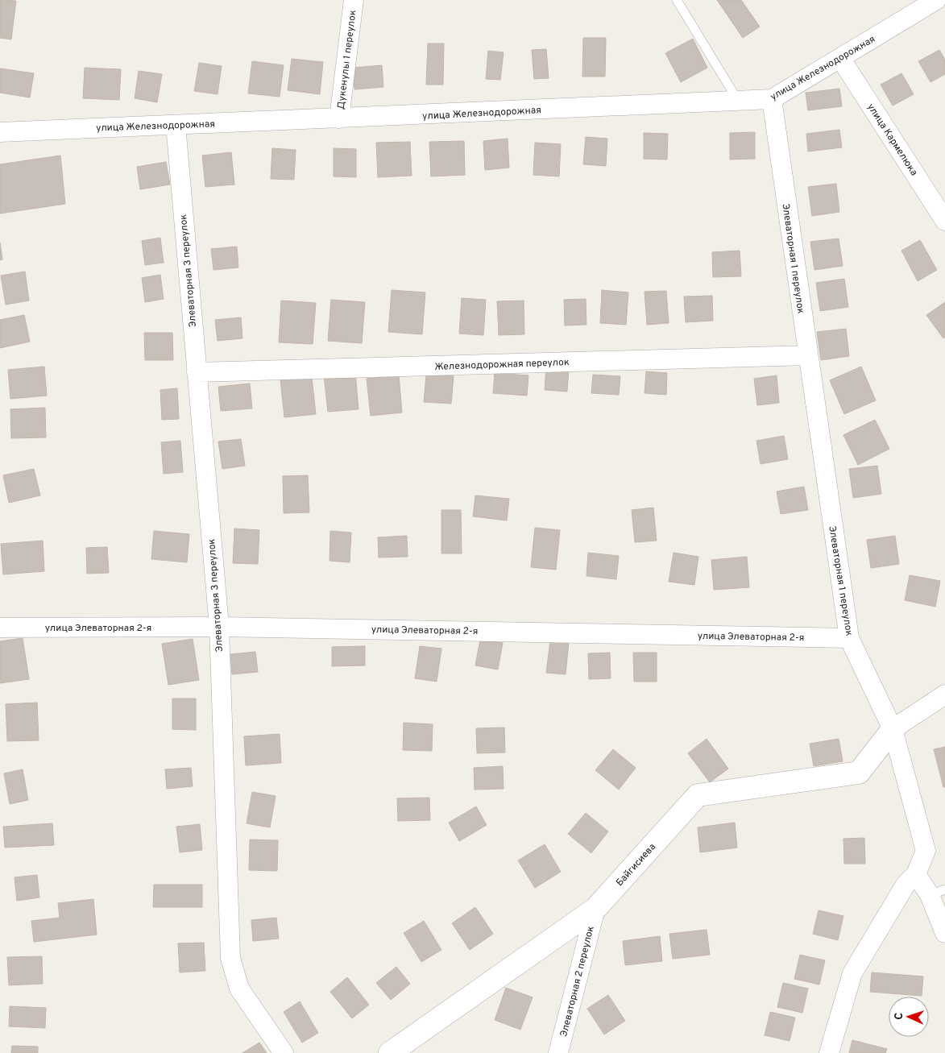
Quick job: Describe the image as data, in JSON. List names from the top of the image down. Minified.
{"streets":{"street":["Дукенулы 1 переулок","улица Железнодорожная","улица Кармелюка","Элеваторная 1 переулок","Элеваторная 3 переулок","Железнодорожная переулок","улица Элеваторная 2-я","Байгисиева","Элеваторная 2 переулок"]},"crossings":[["Дукенулы 1 переулок","улица Железнодорожная"],["улица Железнодорожная","улица Кармелюка"],["улица Железнодорожная","Элеваторная 1 переулок"],["улица Железнодорожная","Элеваторная 3 переулок"],["Элеваторная 1 переулок","Железнодорожная переулок"],["Элеваторная 1 переулок","улица Элеваторная 2-я"],["Элеваторная 1 переулок","Байгисиева"],["Элеваторная 3 переулок","Железнодорожная переулок"],["Элеваторная 3 переулок","улица Элеваторная 2-я"],["Байгисиева","Элеваторная 2 переулок"]],"north":"left"}
